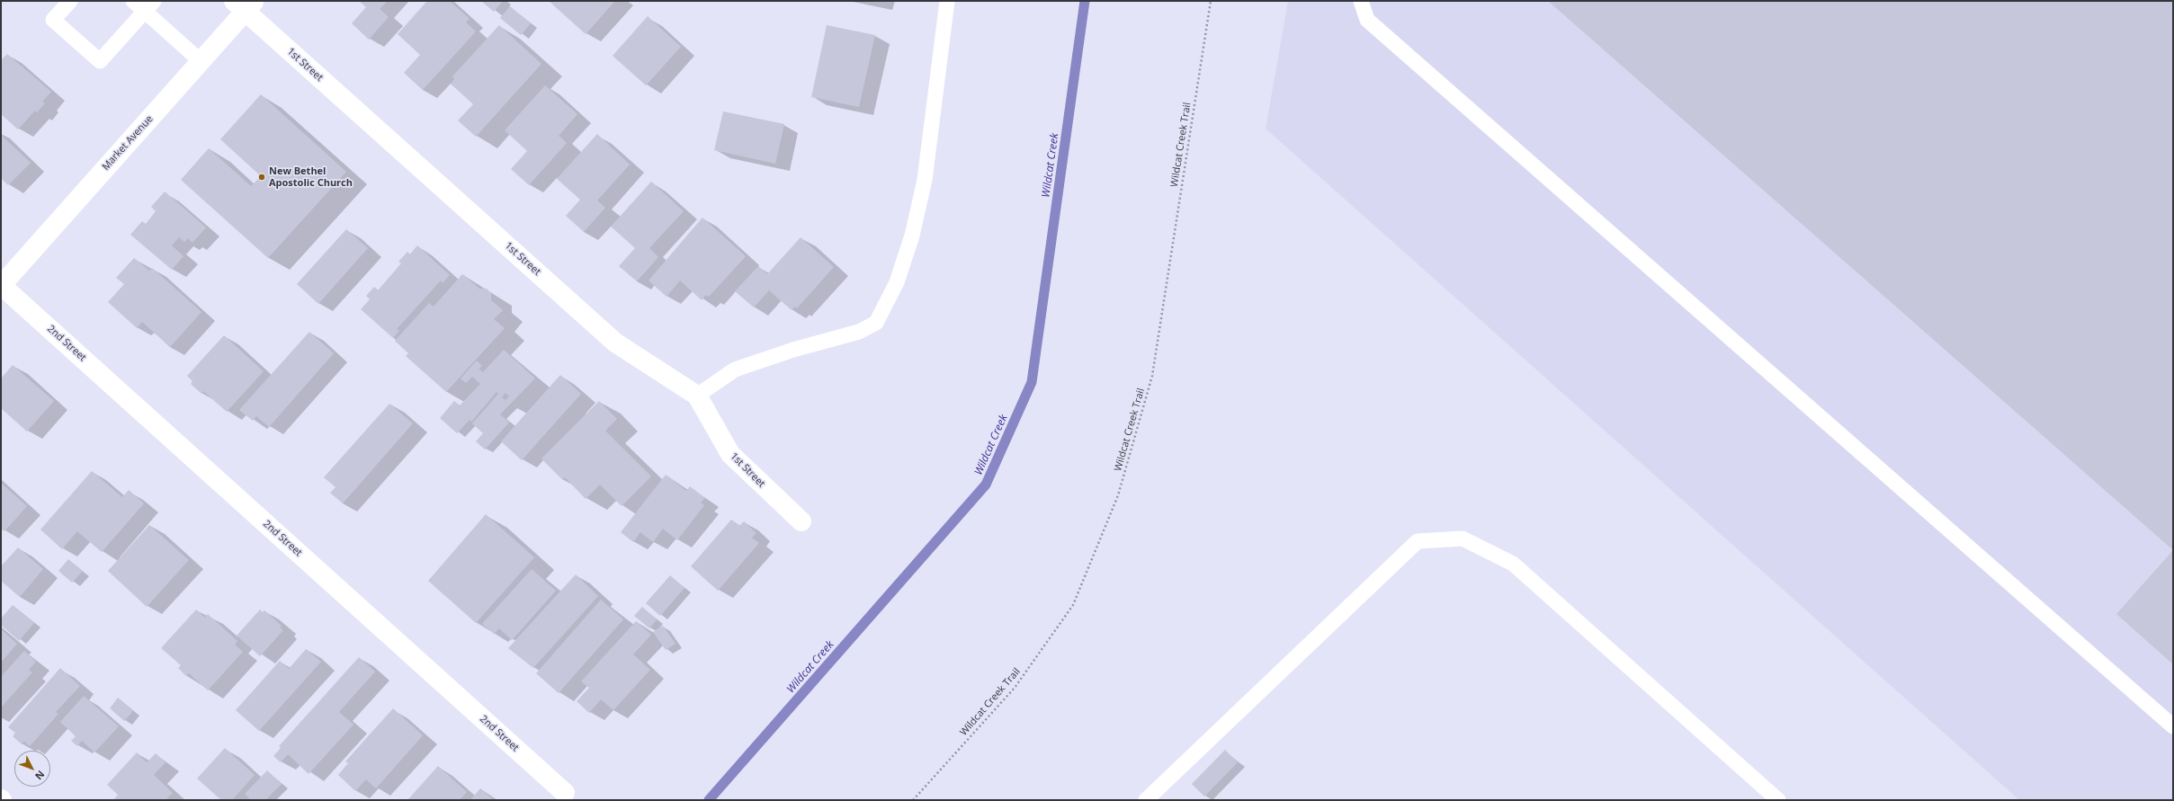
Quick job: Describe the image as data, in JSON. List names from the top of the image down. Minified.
{"streets":{"street":["1st Street","Market Avenue","2nd Street"],"path":["Wildcat Creek Trail"]},"crossings":[["1st Street","Market Avenue"],["Market Avenue","2nd Street"]],"water":["Wildcat Creek"],"places":["New Bethel Apostolic Church"],"north":"bottom right"}
